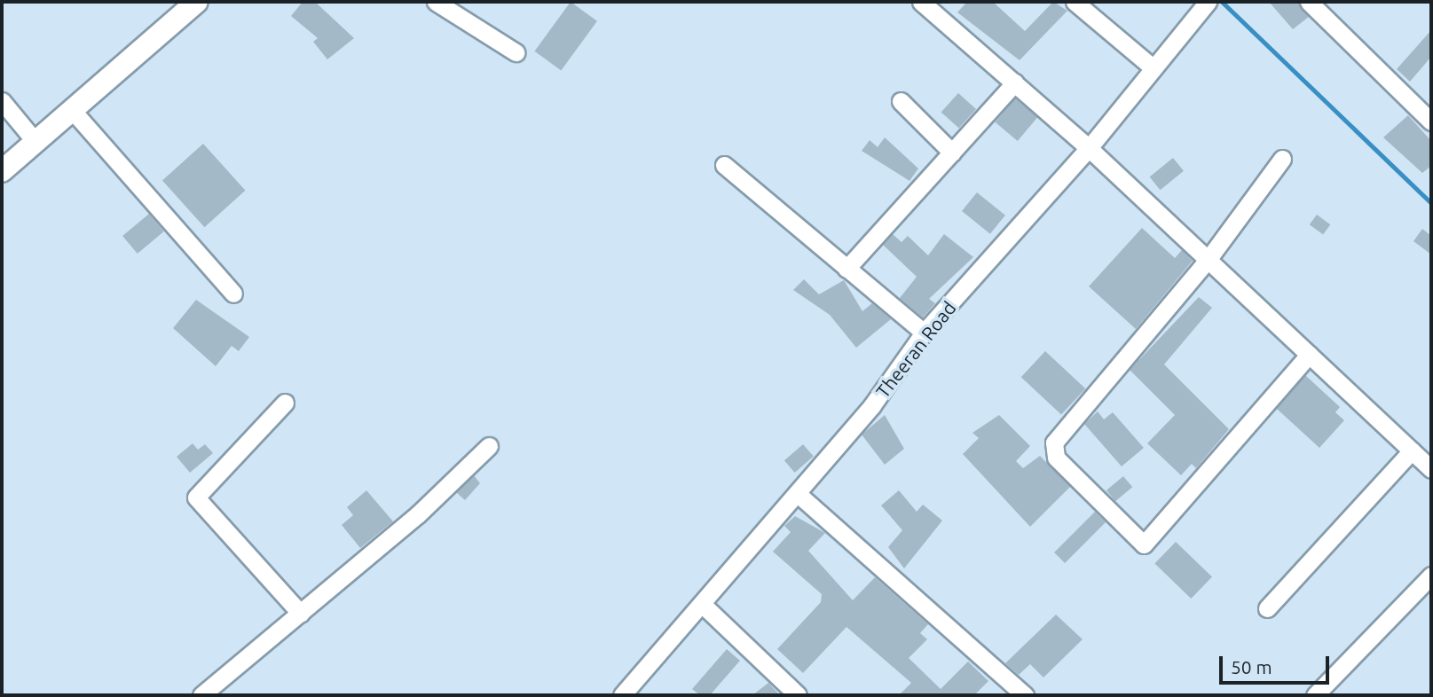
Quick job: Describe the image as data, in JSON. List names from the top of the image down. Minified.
{"streets":{"street":["Theeran Road"]},"scale_bar":"50 m"}
